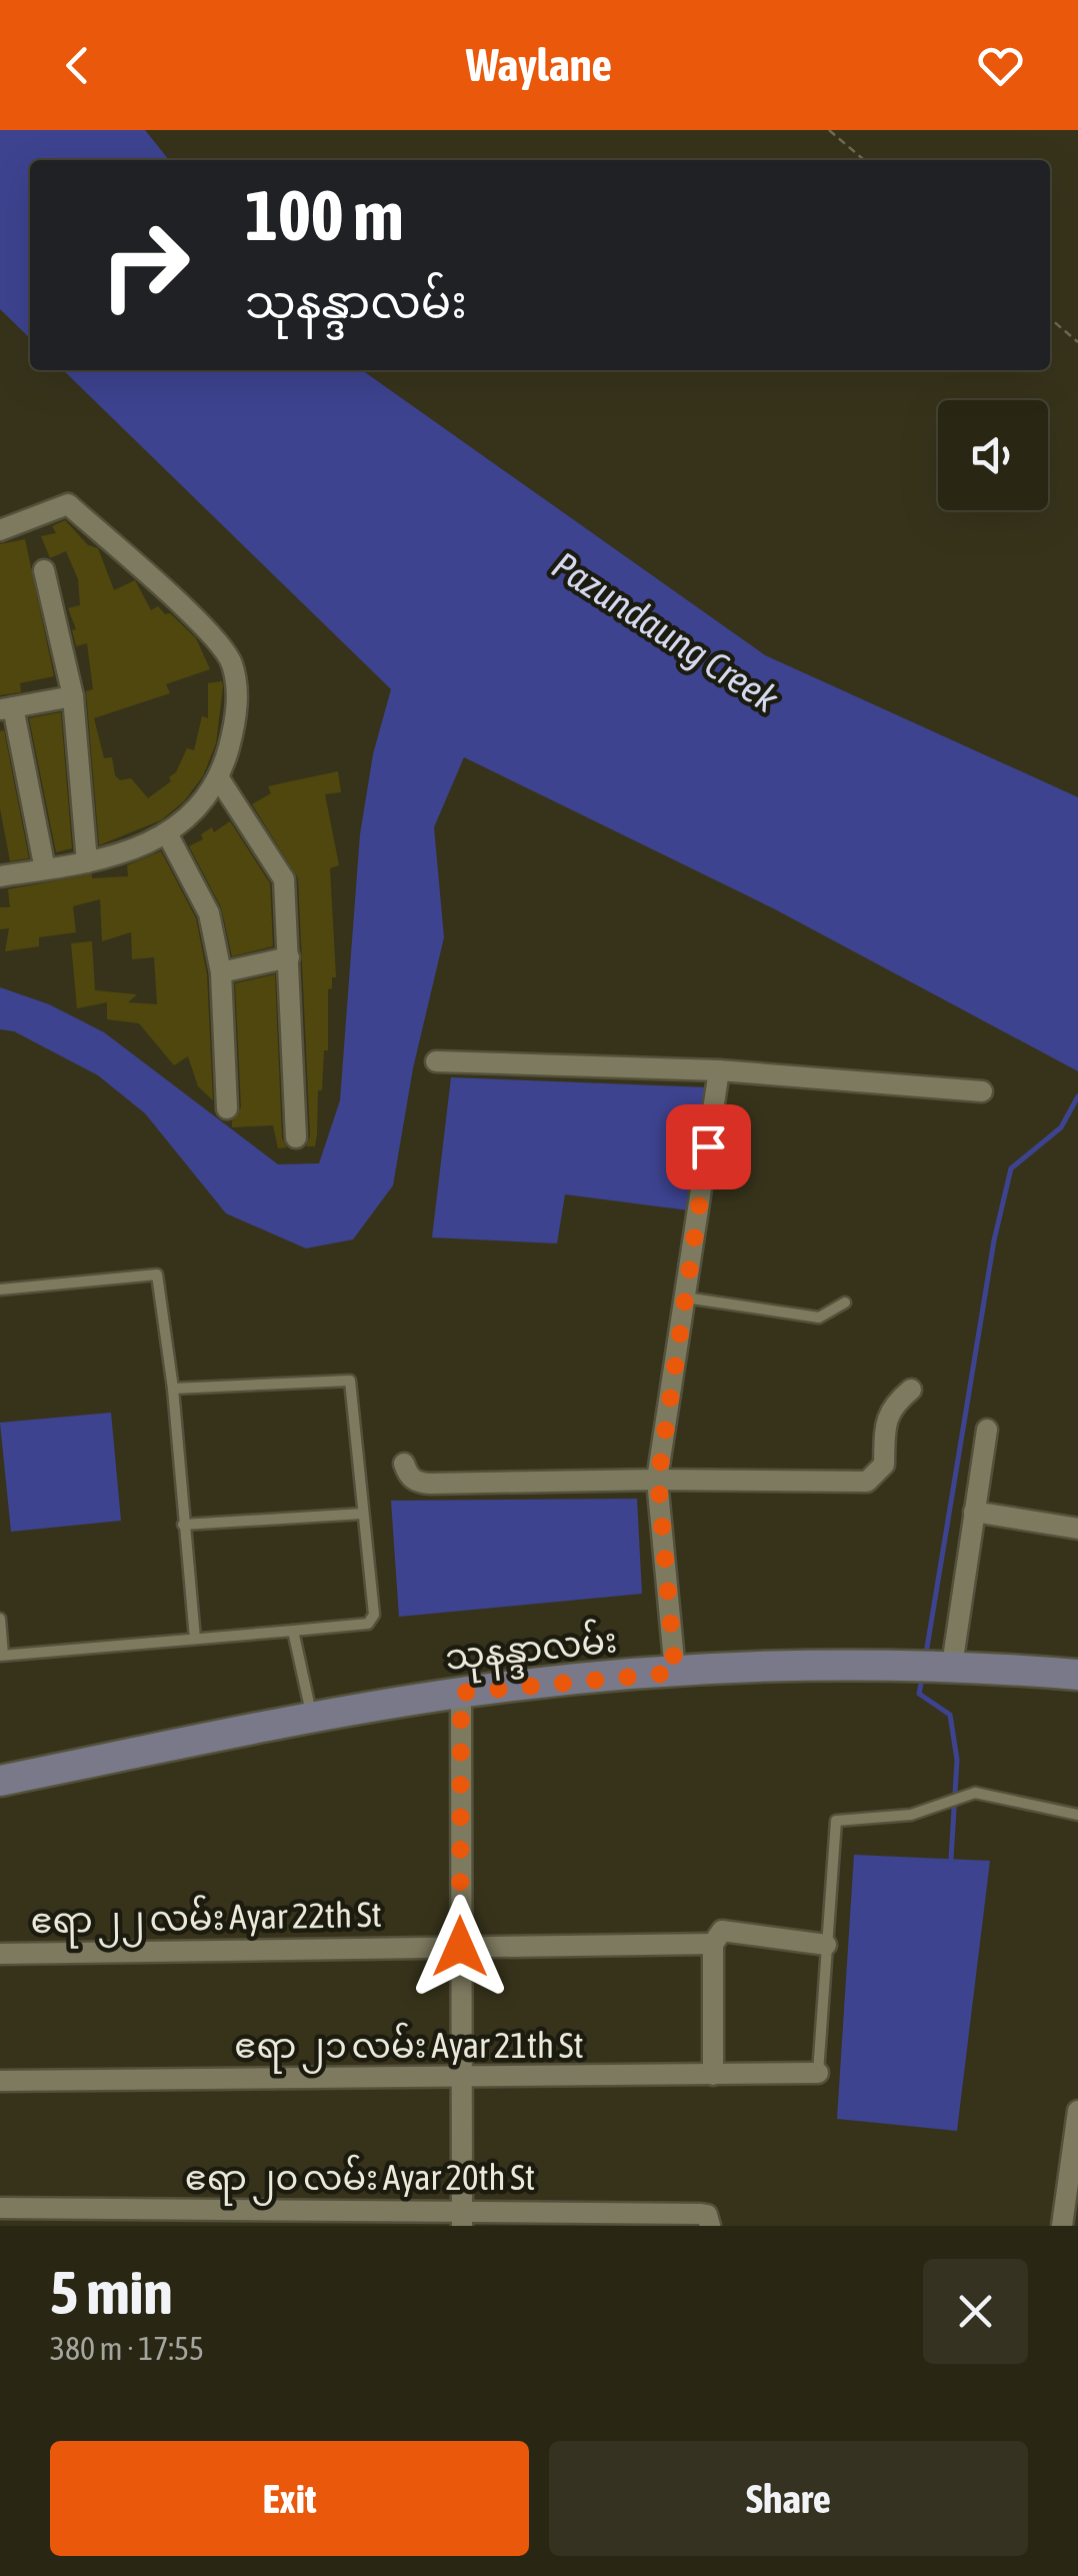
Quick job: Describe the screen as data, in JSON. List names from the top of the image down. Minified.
{"streets":{"main road":["သုနန္ဒာလမ်း"],"street":["ဧရာ ၂၂ လမ်း Ayar 22th St","ဧရာ ၂၁ လမ်း Ayar 21th St","ဧရာ ၂၀ လမ်း Ayar 20th St"]},"water":["Pazundaung Creek"],"page":{"header":"Waylane","turn":["100 m","သုနန္ဒာလမ်း"],"heading":["5 min","380 m · 17:55"],"buttons":["Exit","Share"]}}
